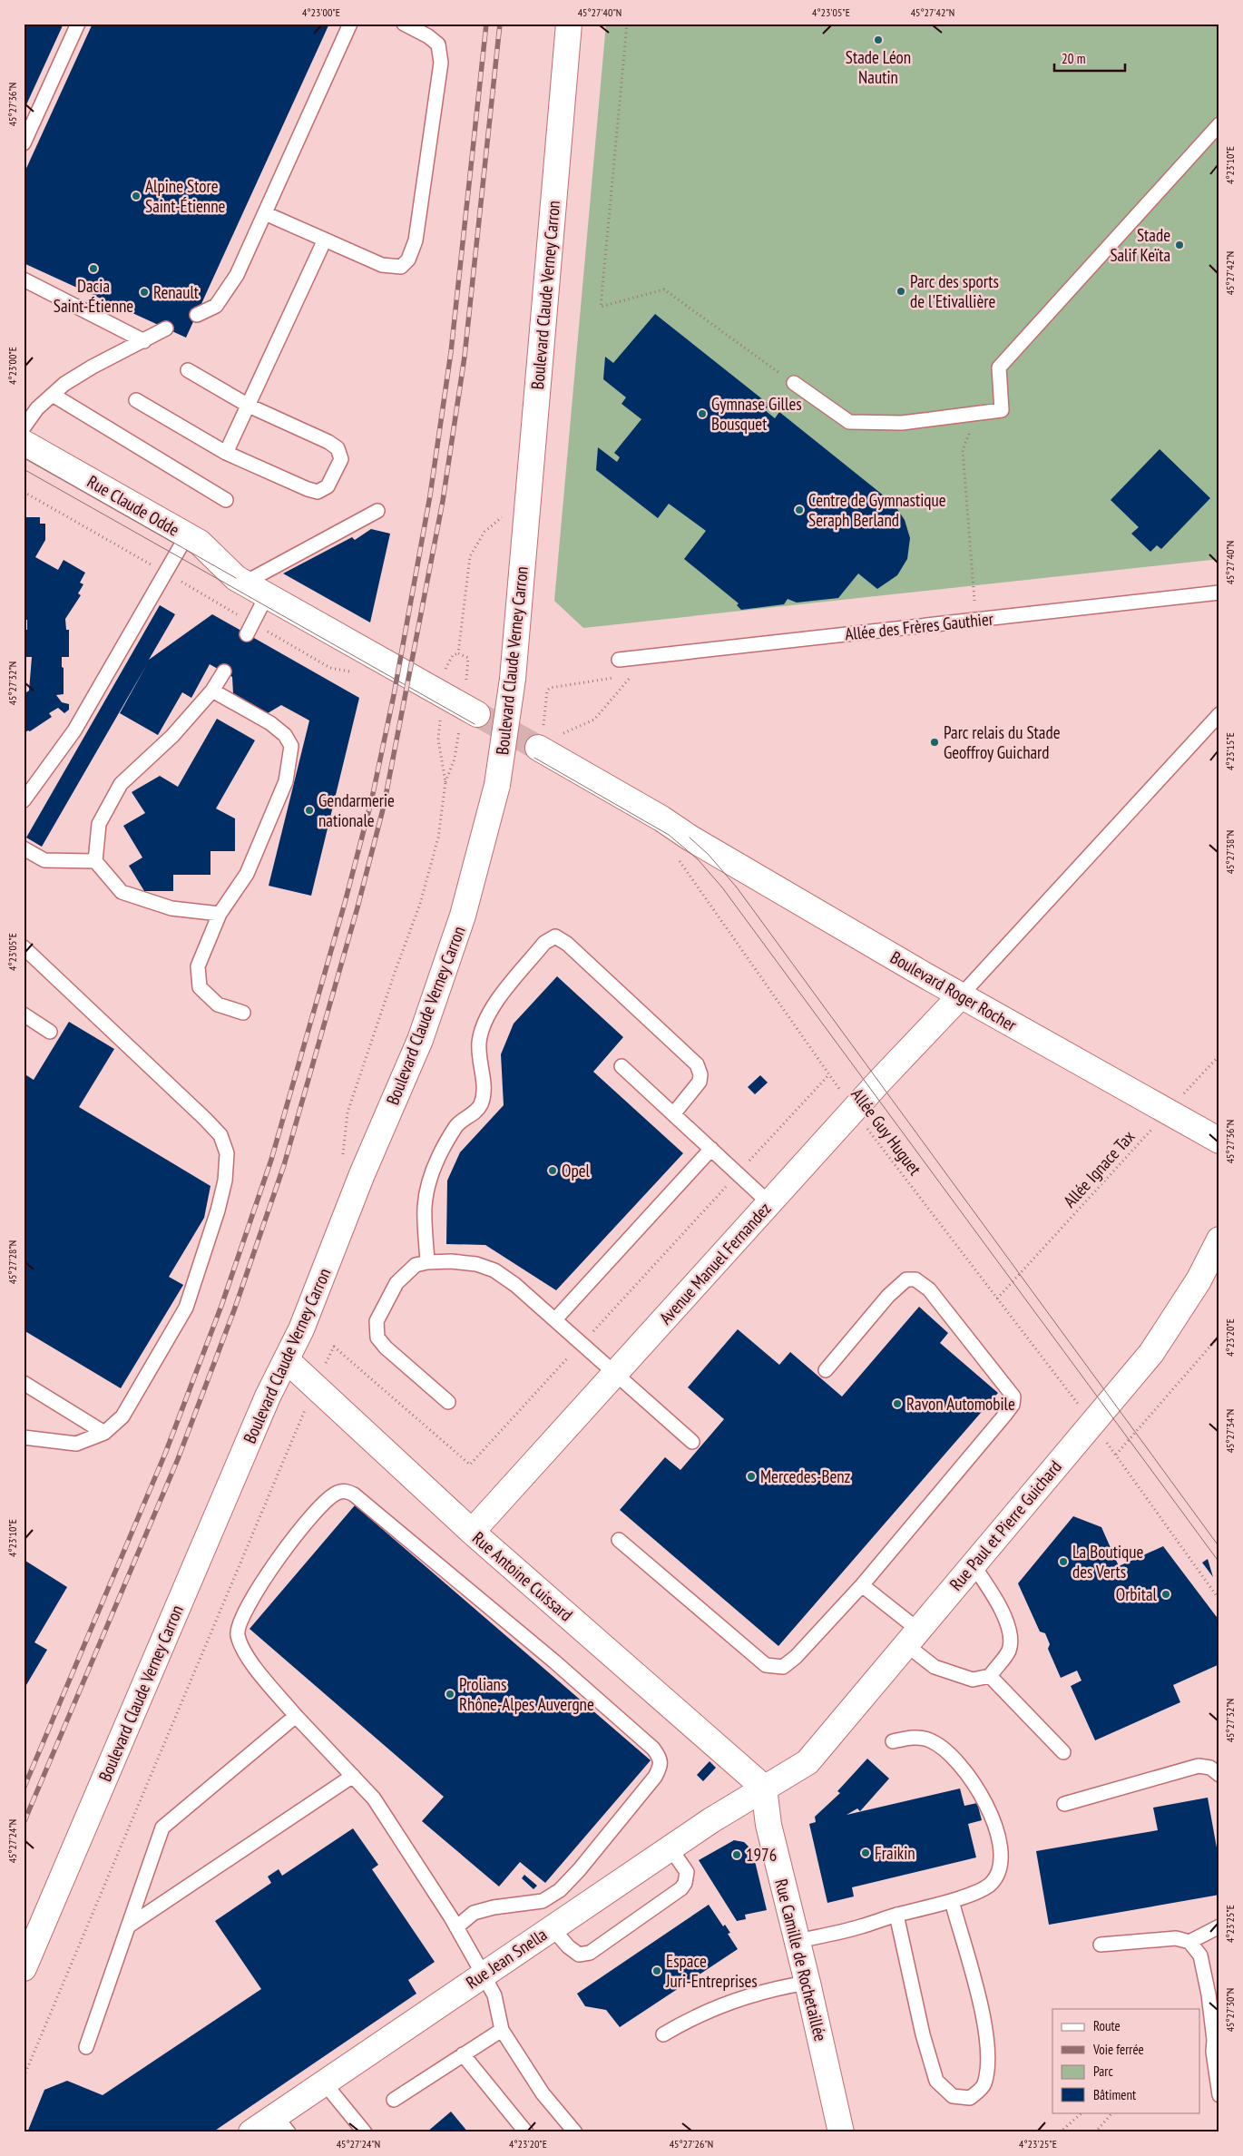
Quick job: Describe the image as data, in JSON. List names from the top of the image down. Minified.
{"streets":{"street":["Boulevard Claude Verney Carron","Rue Claude Odde","Boulevard Roger Rocher","Avenue Manuel Fernandez","Rue Paul et Pierre Guichard","Rue Antoine Cuissard","Rue Jean Snella","Rue Camille de Rochetaillée"],"lane":["Allée des Frères Gauthier"],"path":["Allée Guy Huguet","Allée Ignace Tax"]},"crossings":[["Boulevard Claude Verney Carron","Rue Antoine Cuissard"],["Boulevard Roger Rocher","Allée Guy Huguet"],["Boulevard Roger Rocher","Allée Ignace Tax"],["Boulevard Roger Rocher","Avenue Manuel Fernandez"],["Allée Guy Huguet","Allée Ignace Tax"],["Allée Guy Huguet","Avenue Manuel Fernandez"],["Allée Guy Huguet","Rue Paul et Pierre Guichard"],["Avenue Manuel Fernandez","Rue Antoine Cuissard"],["Rue Paul et Pierre Guichard","Rue Antoine Cuissard"],["Rue Paul et Pierre Guichard","Rue Jean Snella"],["Rue Paul et Pierre Guichard","Rue Camille de Rochetaillée"],["Rue Antoine Cuissard","Rue Jean Snella"],["Rue Antoine Cuissard","Rue Camille de Rochetaillée"],["Rue Jean Snella","Rue Camille de Rochetaillée"]],"places":["Stade Léon Nautin","Alpine Store Saint-Étienne","Stade Salif Keïta","Dacia Saint-Étienne","Parc des sports de l'Etivallière","Renault","Gymnase Gilles Bousquet","Centre de Gymnastique Seraph Berland","Parc relais du Stade Geoffroy Guichard","Gendarmerie nationale","Opel","Ravon Automobile","Mercedes-Benz","La Boutique des Verts","Orbital","Prolians Rhône-Alpes Auvergne","Fraikin","1976","Espace Juri-Entreprises"],"legend":["Route","Voie ferrée","Parc","Bâtiment"],"scale_bar":"20 m","coordinates":["4°23'00\"E","45°27'40\"N","4°23'05\"E","45°27'42\"N","45°27'36\"N","4°23'10\"E","45°27'32\"N","4°23'15\"E","45°27'38\"N","45°27'28\"N","4°23'20\"E","45°27'34\"N","45°27'24\"N","4°23'25\"E","45°27'30\"N","45°27'26\"N"]}
